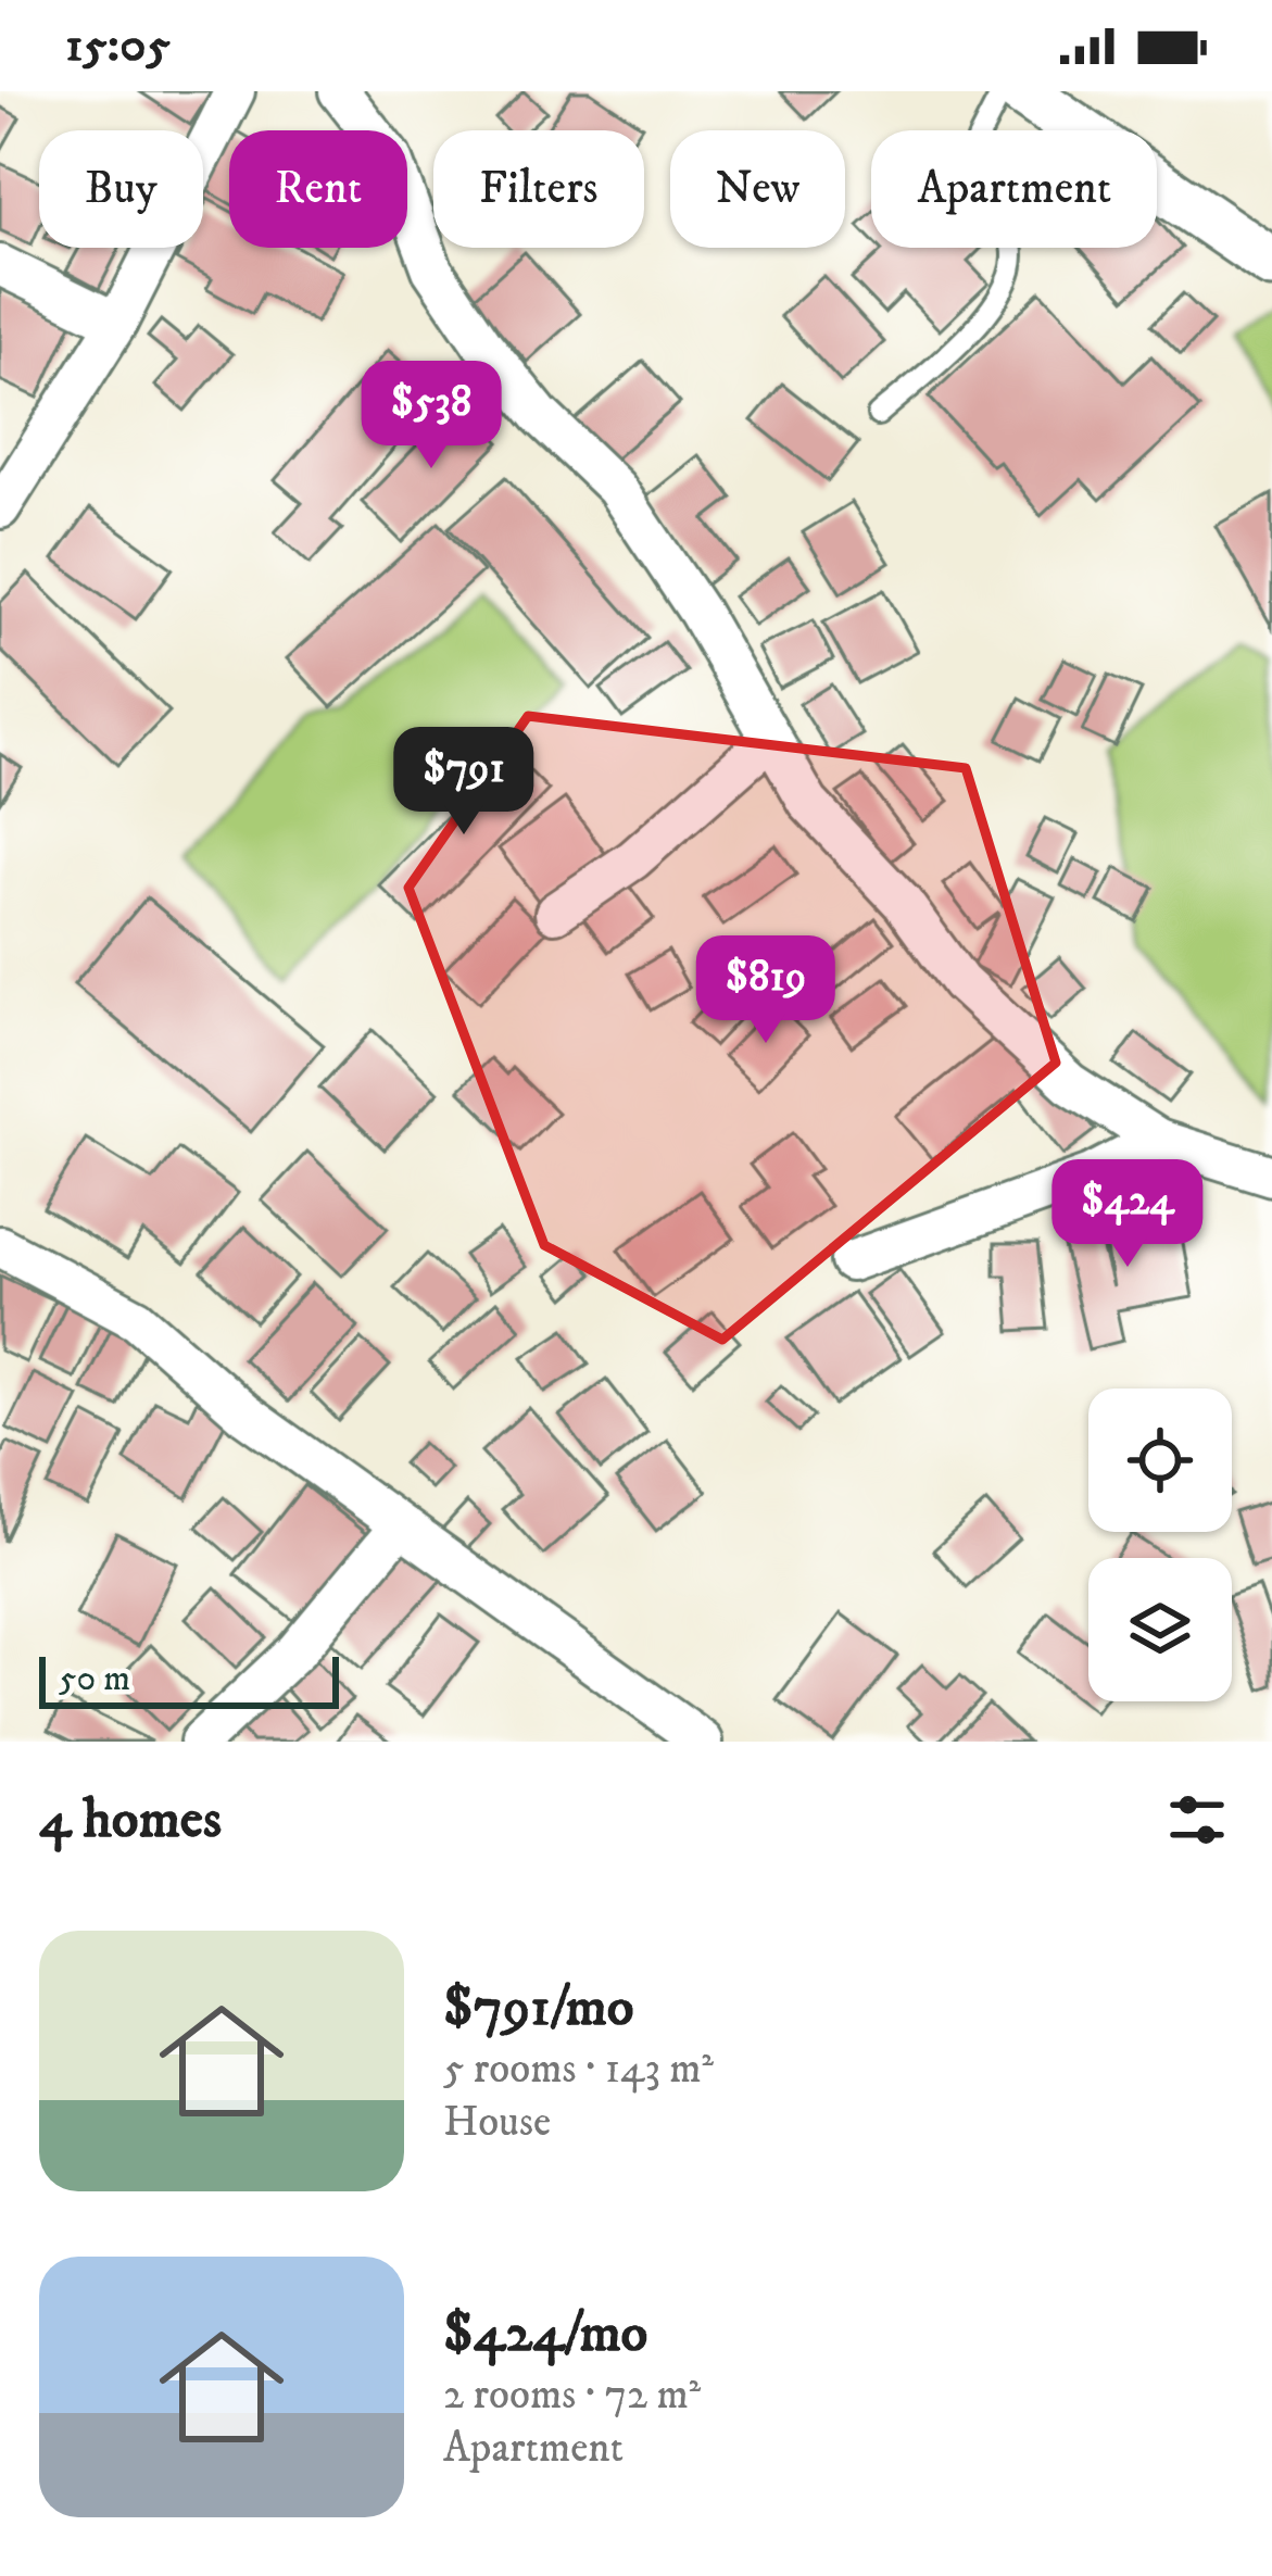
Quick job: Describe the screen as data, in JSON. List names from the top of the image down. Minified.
{"scale_bar":"50 m","page":{"status":"15:05","chip":["Buy","Rent","Filters","New","Apartment"],"price":["$538","$791","$819","$424"],"scale":"50 m","heading":"4 homes","list":[{"name":"$791/mo","note":"5 rooms · 143 m² · House"},{"name":"$424/mo","note":"2 rooms · 72 m² · Apartment"}]}}
